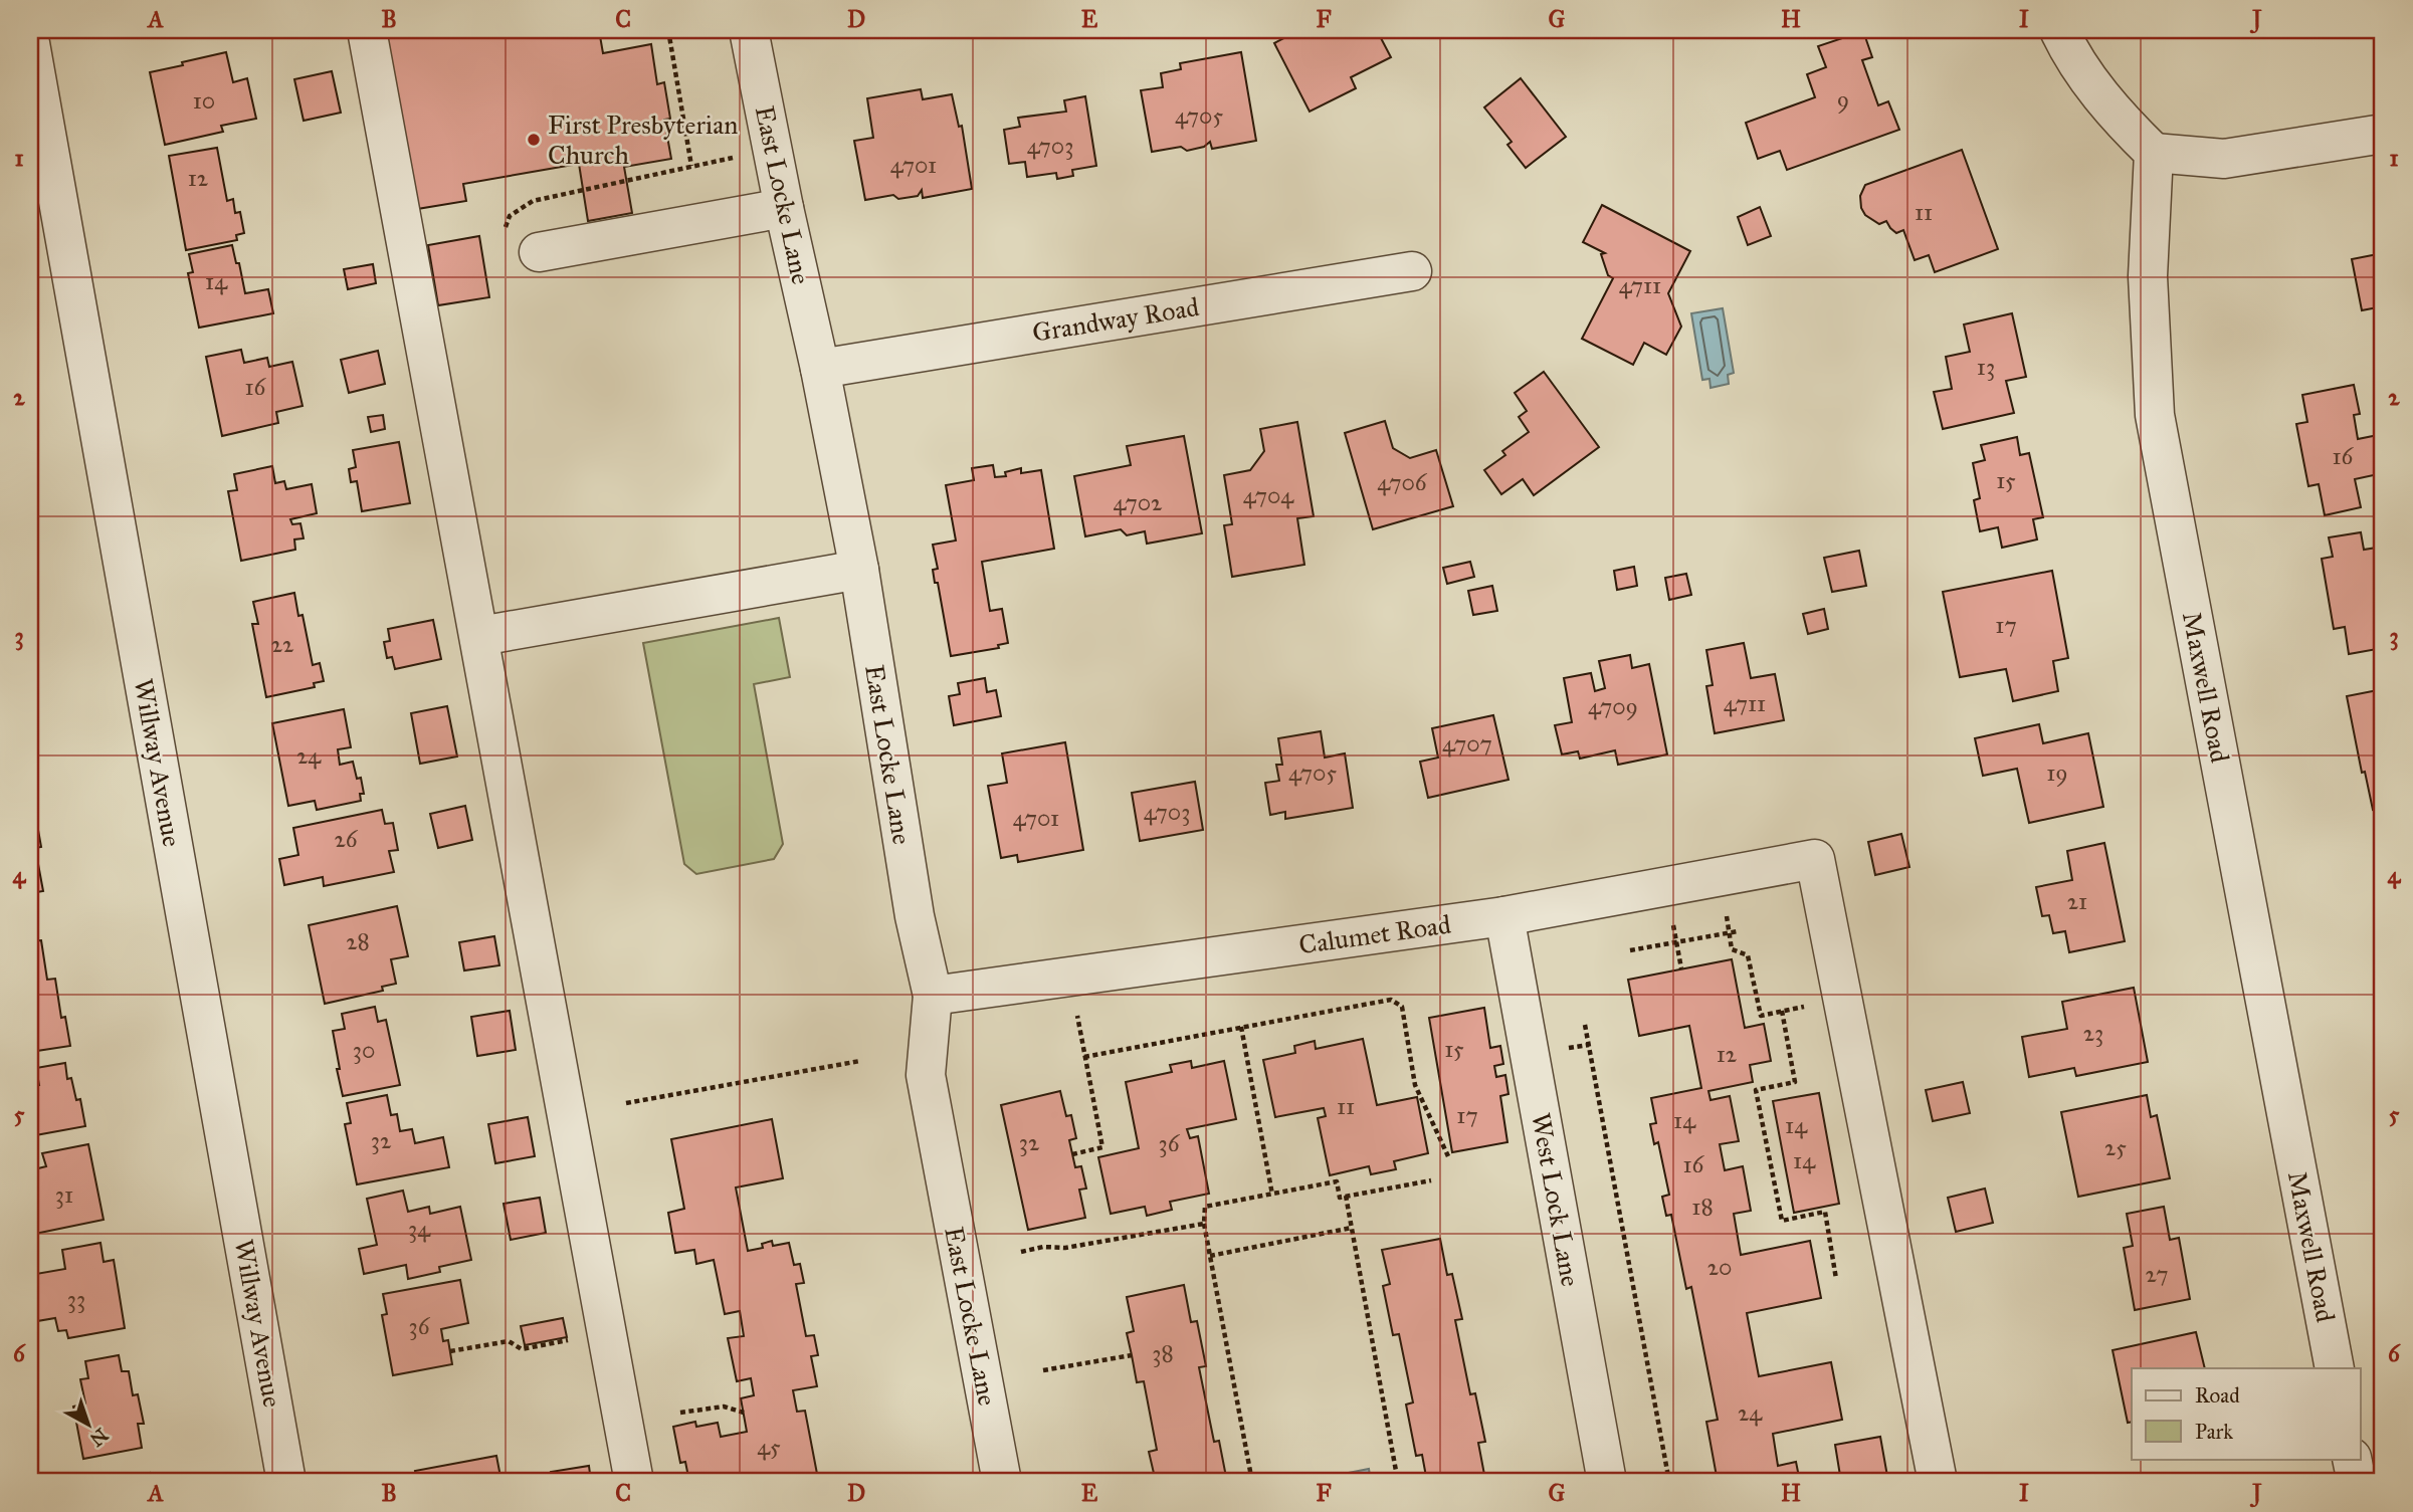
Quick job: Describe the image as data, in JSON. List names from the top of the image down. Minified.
{"streets":{"street":["East Locke Lane","Grandway Road","Maxwell Road","Willway Avenue","Calumet Road","West Lock Lane"]},"crossings":[["East Locke Lane","Grandway Road"],["East Locke Lane","Calumet Road"],["Calumet Road","West Lock Lane"]],"places":["First Presbyterian Church"],"house_numbers":["9","10","4705","4703","4701","12","11","14","4711","13","16","16","15","4706","4704","4702","17","22","4711","4709","4707","24","4705","19","4703","4701","26","21","28","23","15","30","12","11","17","14","14","32","32","36","25","14","16","31","18","34","20","27","33","36","38","24","45"],"legend":["Road","Park"],"north":"bottom right","grid":{"columns":["A","B","C","D","E","F","G","H","I","J"],"rows":["1","2","3","4","5","6"]}}
